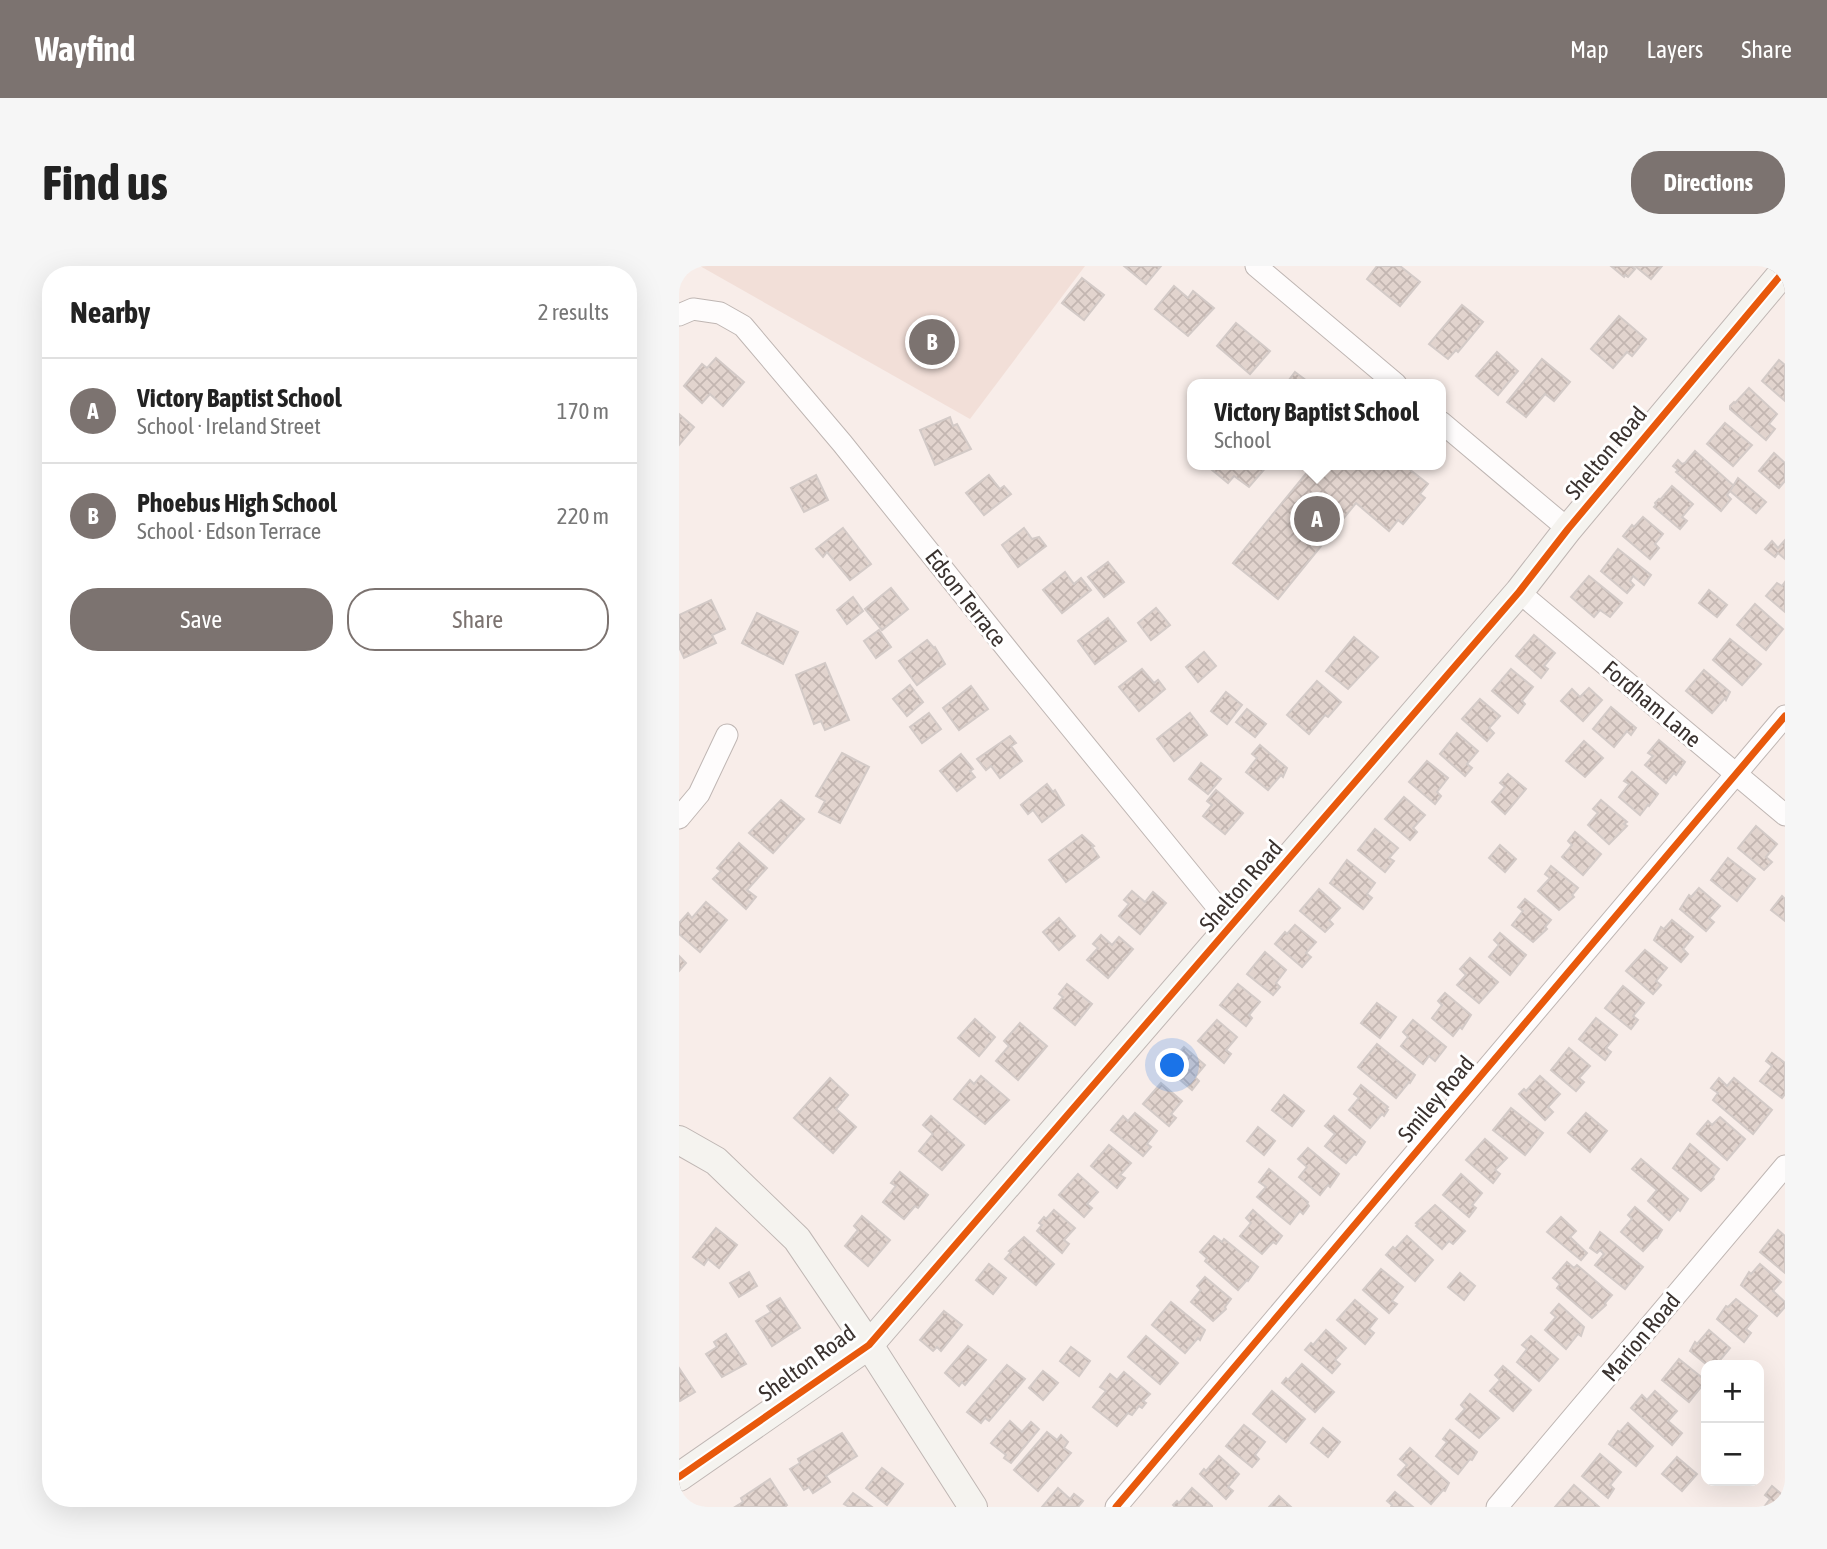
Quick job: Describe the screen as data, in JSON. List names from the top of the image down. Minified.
{"streets":{"street":["Shelton Road","Edson Terrace","Fordham Lane","Smiley Road","Marion Road"]},"crossings":[["Shelton Road","Edson Terrace"],["Shelton Road","Fordham Lane"],["Fordham Lane","Smiley Road"]],"page":{"header":"Wayfind","nav":["Map","Layers","Share"],"buttons":["Directions",["Save","Share"]],"title":"Find us","heading":["Nearby","2 results"],"pins":["B","A"],"list":[{"mark":"A","name":"Victory Baptist School","note":"School · Ireland Street","value":"170 m"},{"mark":"B","name":"Phoebus High School","note":"School · Edson Terrace","value":"220 m"}],"popup":["Victory Baptist School","School"],"map_buttons":["+","−"]}}
